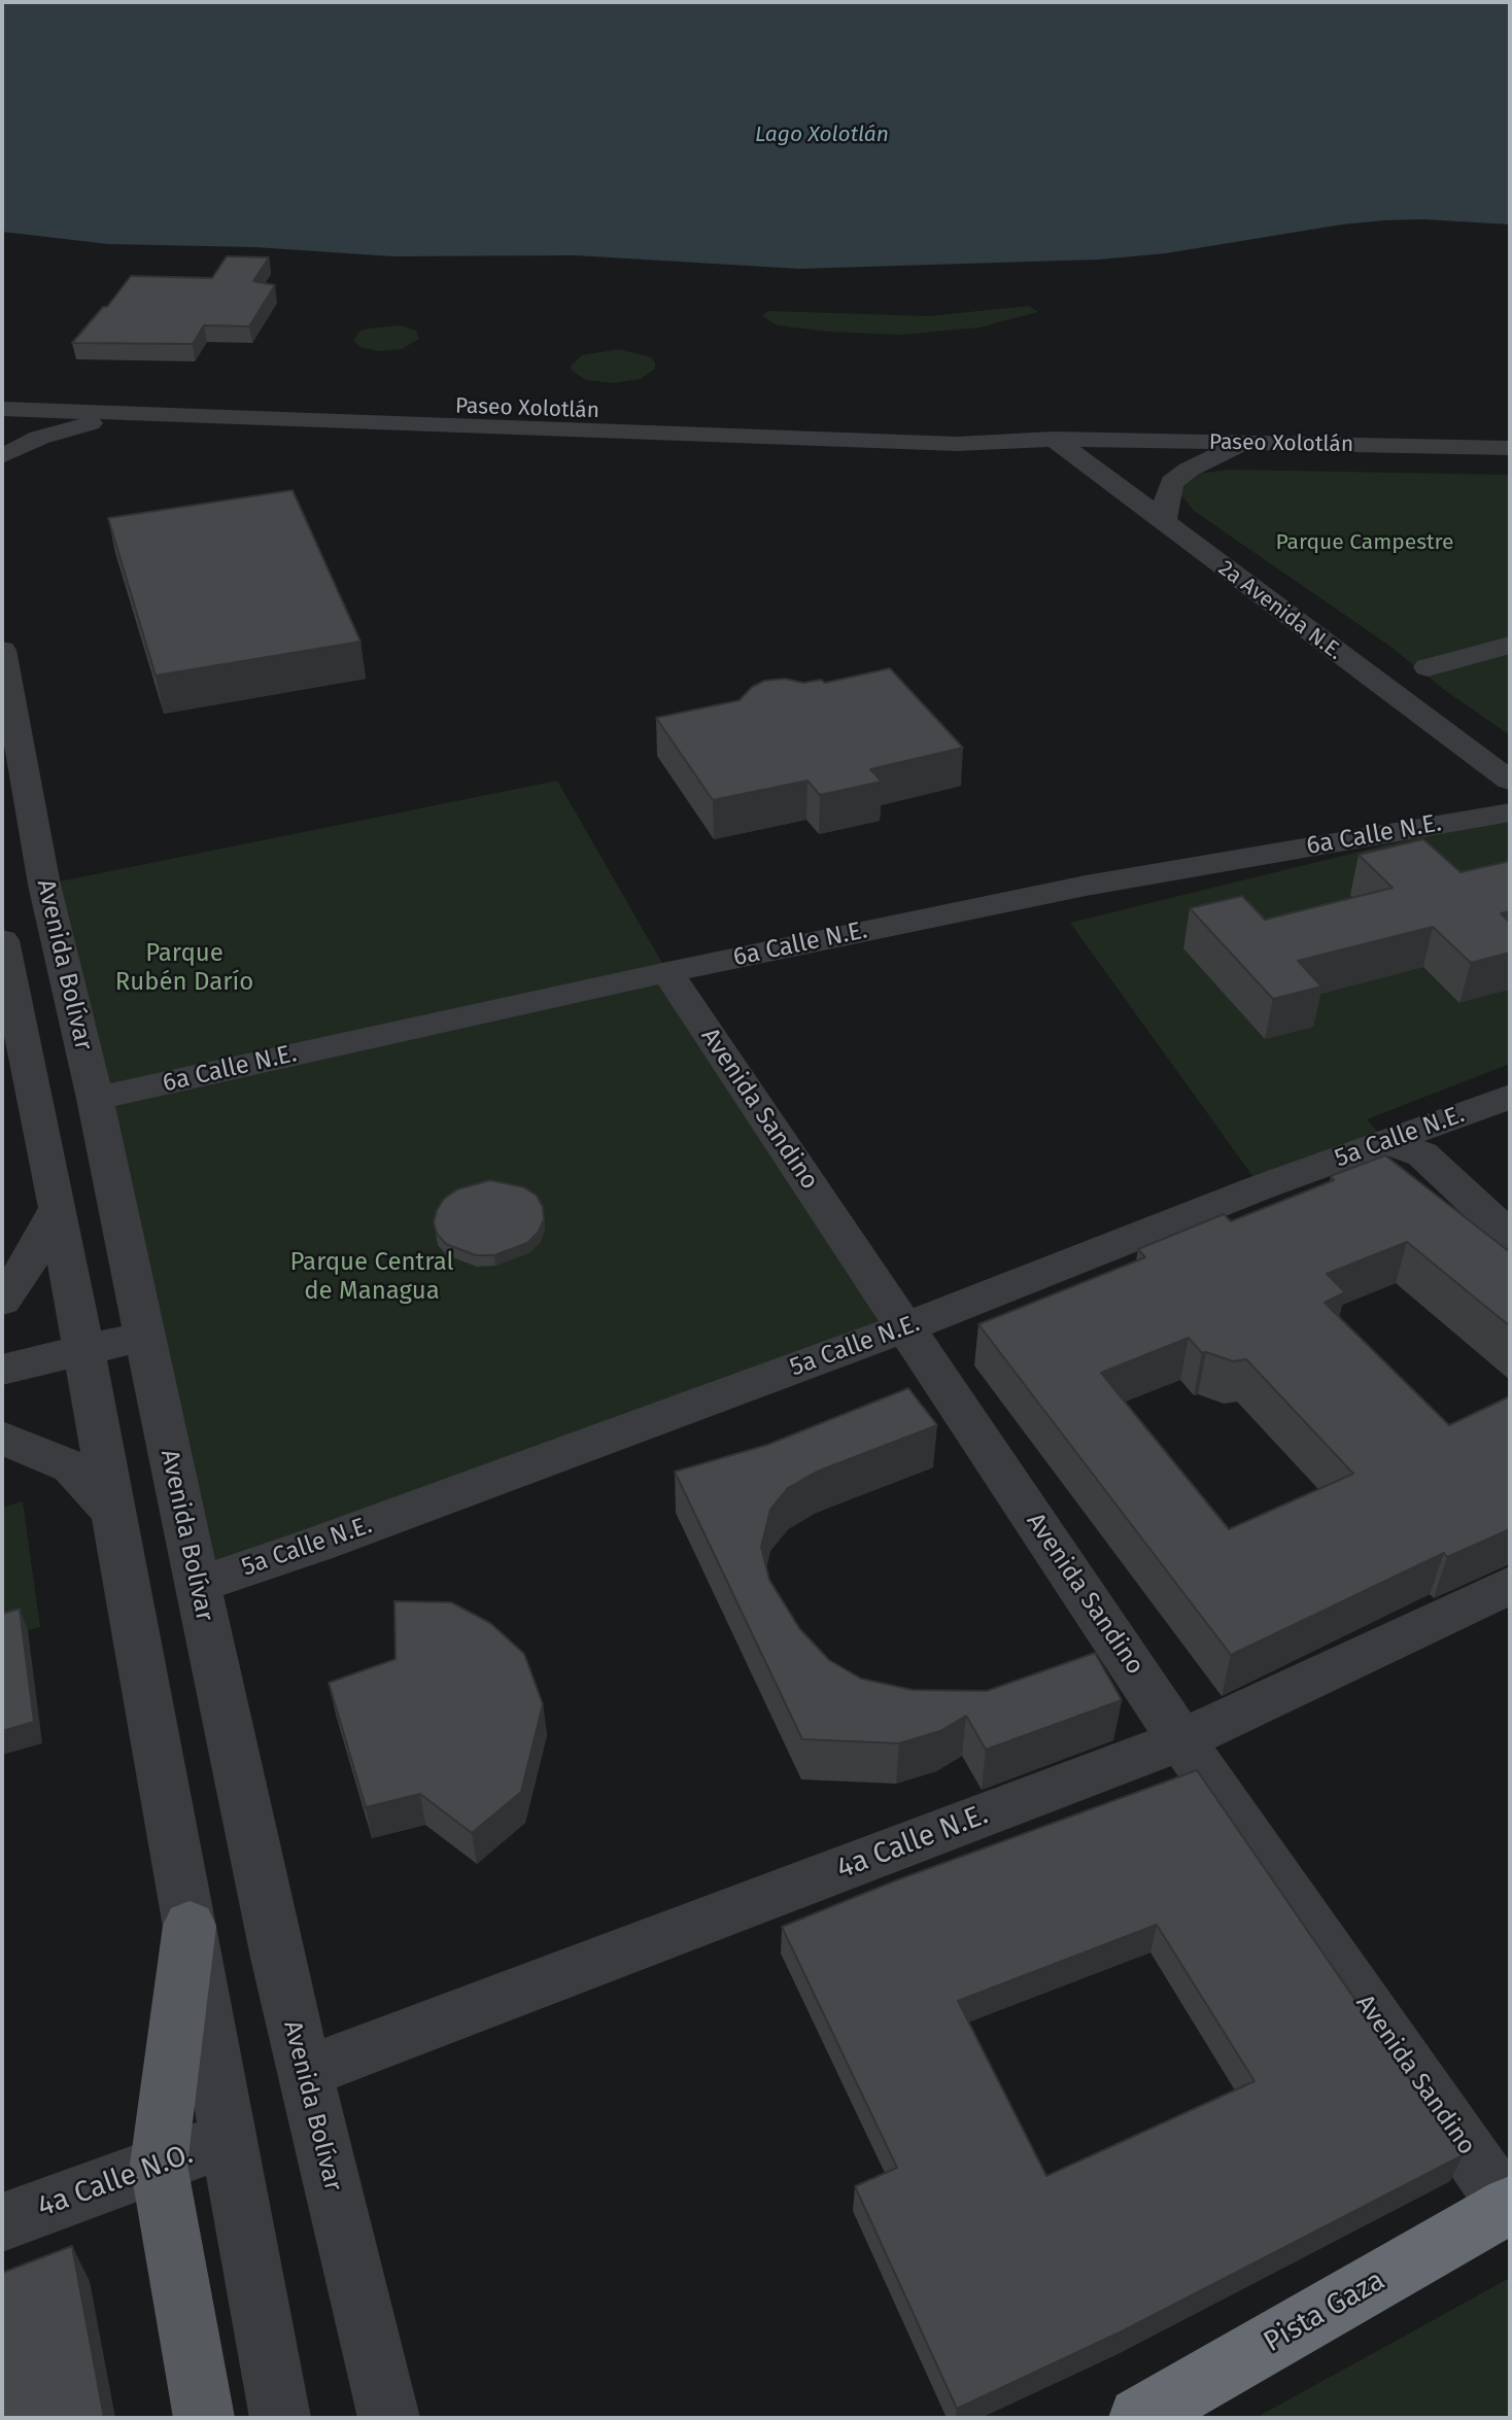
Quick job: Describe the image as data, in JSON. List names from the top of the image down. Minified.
{"streets":{"highway":["Pista Gaza"],"street":["Paseo Xolotlán","2a Avenida N.E.","6a Calle N.E.","Avenida Bolívar","Avenida Sandino","5a Calle N.E.","4a Calle N.E.","4a Calle N.O."]},"crossings":[["Paseo Xolotlán","2a Avenida N.E."],["6a Calle N.E.","Avenida Bolívar"],["6a Calle N.E.","Avenida Sandino"],["Avenida Bolívar","5a Calle N.E."],["Avenida Bolívar","4a Calle N.E."],["Avenida Sandino","5a Calle N.E."],["Avenida Sandino","4a Calle N.E."]],"water":["Lago Xolotlán"],"parks":["Parque Campestre","Parque Rubén Darío","Parque Central de Managua"]}
